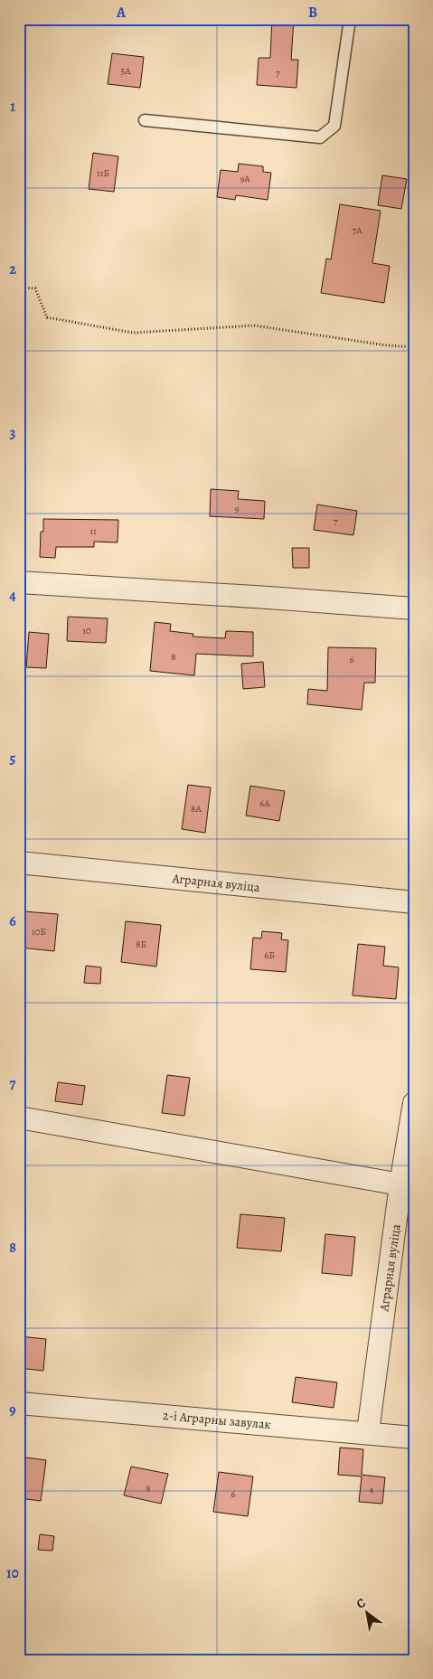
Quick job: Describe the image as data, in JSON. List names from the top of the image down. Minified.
{"streets":{"street":["Аграрная вуліца","2-і Аграрны завулак"]},"crossings":[["Аграрная вуліца","2-і Аграрны завулак"]],"house_numbers":["5А","7","11Б","9А","7А","9","7","11","10","8","6","6А","8А","10Б","8Б","6Б","8","4","6"],"north":"top left","grid":{"columns":["A","B"],"rows":["1","2","3","4","5","6","7","8","9","10"]}}
